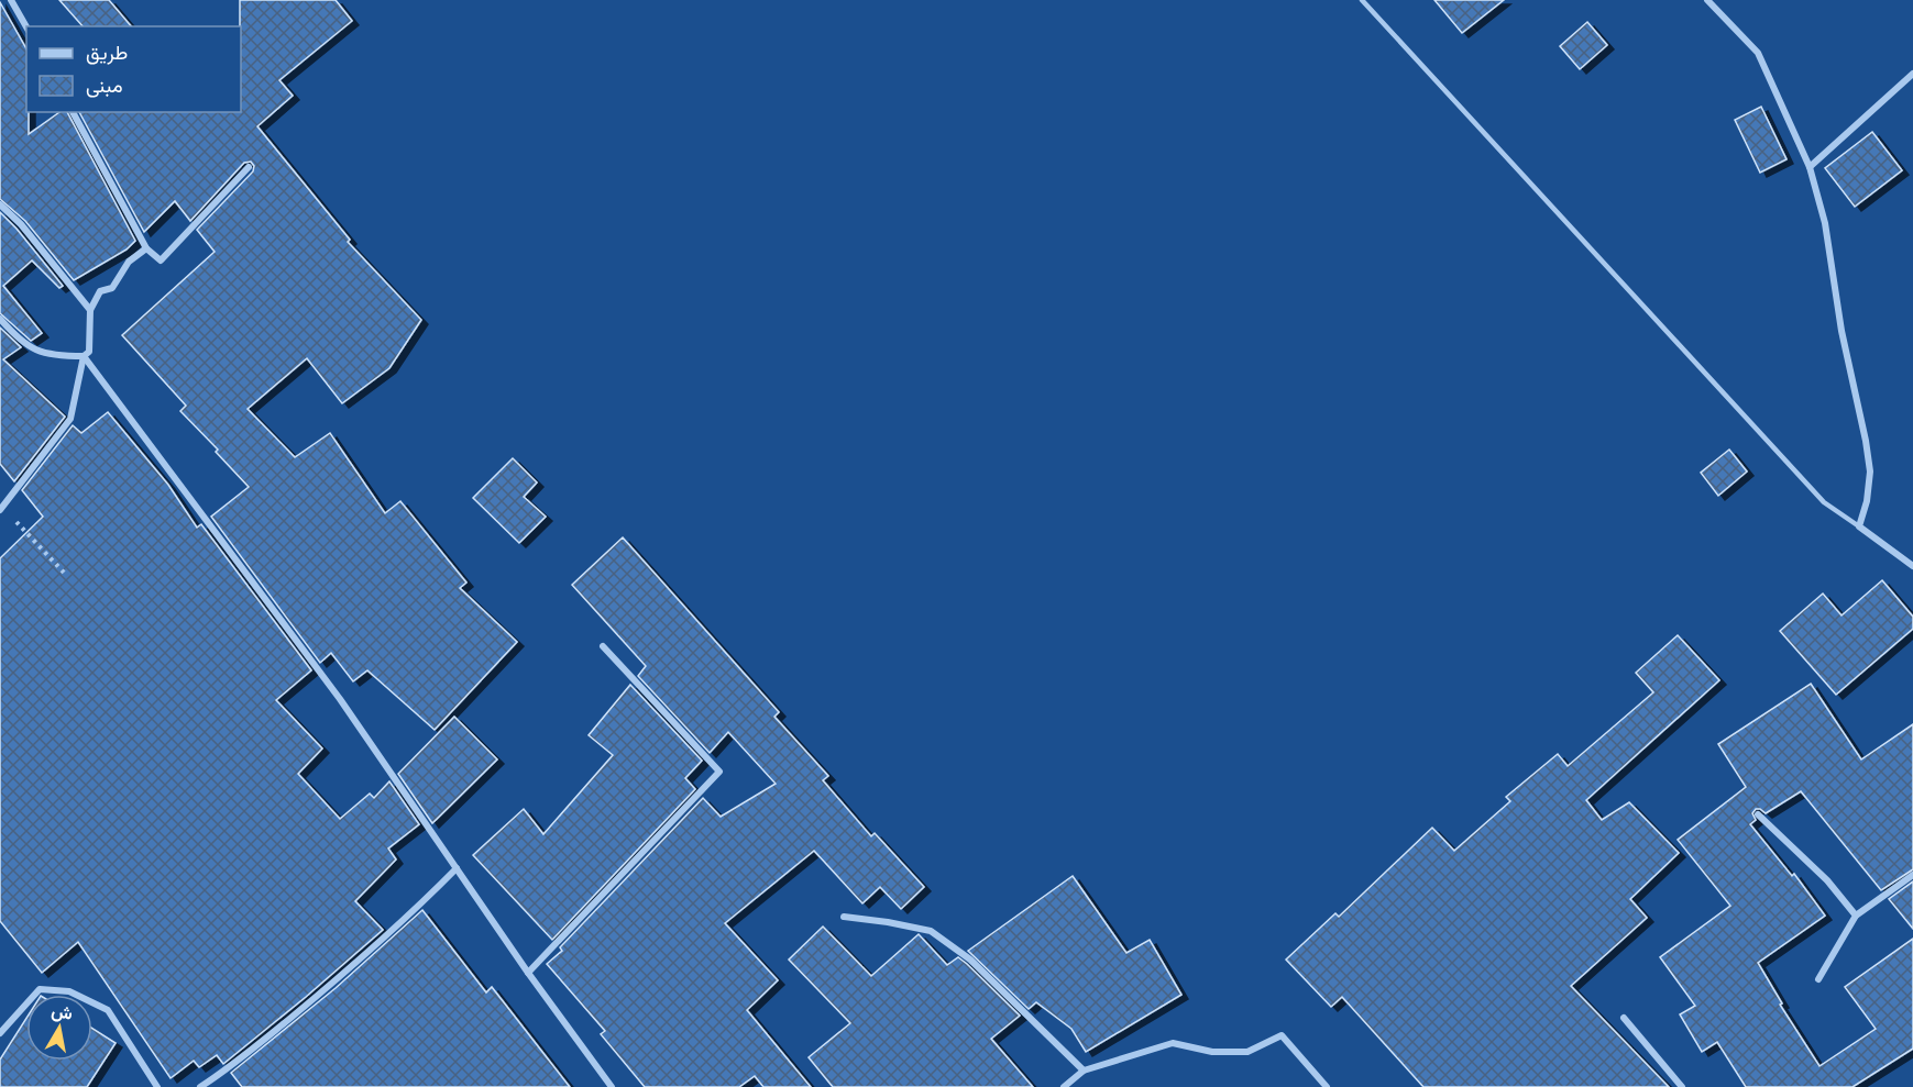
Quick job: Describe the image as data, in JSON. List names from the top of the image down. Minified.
{"legend":["طريق","مبنى"],"north":"top"}
